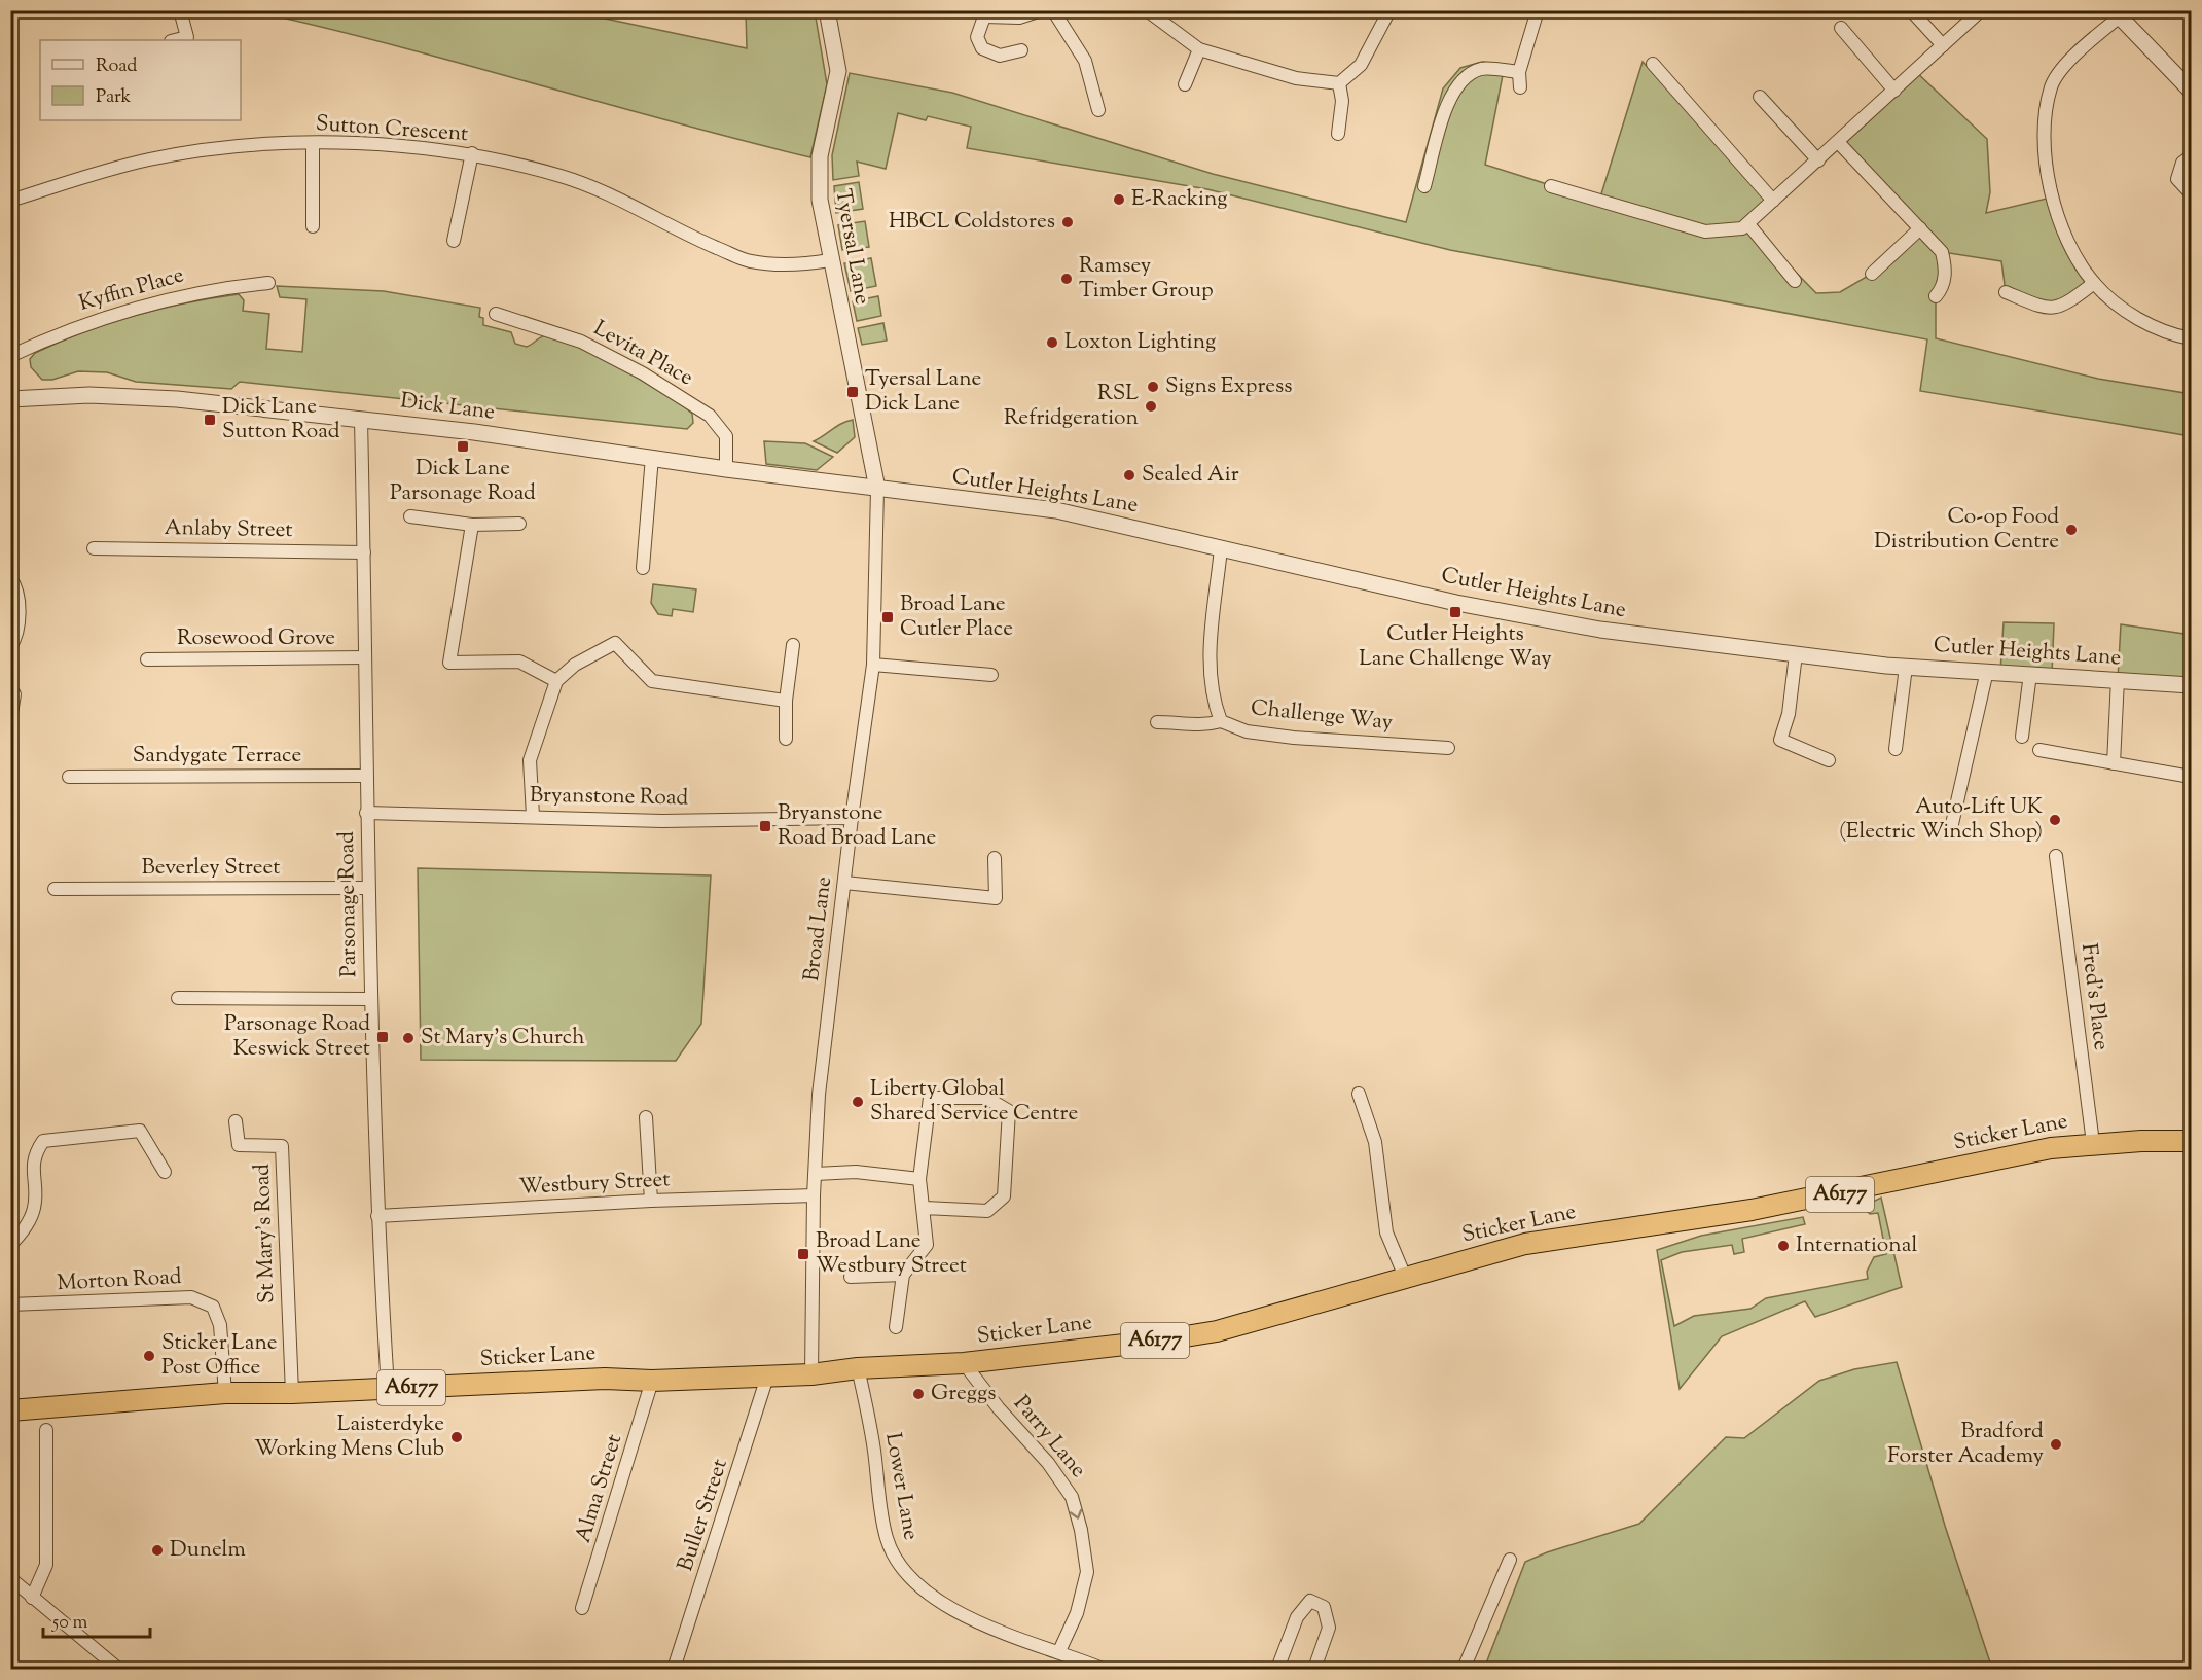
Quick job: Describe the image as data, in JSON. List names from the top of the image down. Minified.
{"streets":{"highway":["Sticker Lane","A6177"],"street":["Sutton Crescent","Tyersal Lane","Kyffin Place","Levita Place","Dick Lane","Cutler Heights Lane","Anlaby Street","Rosewood Grove","Challenge Way","Sandygate Terrace","Bryanstone Road","Beverley Street","Parsonage Road","Broad Lane","Fred's Place","Westbury Street","St Mary's Road","Morton Road","Parry Lane","Lower Lane","Alma Street","Buller Street"]},"crossings":[["Sutton Crescent","Tyersal Lane"],["Tyersal Lane","Dick Lane"],["Tyersal Lane","Cutler Heights Lane"],["Tyersal Lane","Broad Lane"],["Levita Place","Dick Lane"],["Dick Lane","Cutler Heights Lane"],["Dick Lane","Parsonage Road"],["Dick Lane","Broad Lane"],["Cutler Heights Lane","Challenge Way"],["Cutler Heights Lane","Broad Lane"],["Anlaby Street","Parsonage Road"],["Rosewood Grove","Parsonage Road"],["Sandygate Terrace","Parsonage Road"],["Bryanstone Road","Parsonage Road"],["Bryanstone Road","Broad Lane"],["Beverley Street","Parsonage Road"],["Parsonage Road","Sticker Lane"],["Parsonage Road","Westbury Street"],["Broad Lane","Sticker Lane"],["Broad Lane","Westbury Street"],["Fred's Place","Sticker Lane"],["Sticker Lane","St Mary's Road"],["Sticker Lane","Morton Road"],["Sticker Lane","Parry Lane"],["Sticker Lane","Lower Lane"],["Sticker Lane","Alma Street"],["Sticker Lane","Buller Street"],["Parry Lane","Lower Lane"]],"one_way":["Parry Lane"],"places":{"other":["E-Racking","HBCL Coldstores","Ramsey Timber Group","Loxton Lighting","Signs Express","RSL Refridgeration","Sealed Air","Co-op Food Distribution Centre","Auto-Lift UK (Electric Winch Shop)","St Mary's Church","Liberty Global Shared Service Centre","International","Sticker Lane Post Office","Greggs","Laisterdyke Working Mens Club","Bradford Forster Academy","Dunelm"],"transit":["Tyersal Lane Dick Lane","Dick Lane Sutton Road","Dick Lane Parsonage Road","Cutler Heights Lane Challenge Way","Broad Lane Cutler Place","Bryanstone Road Broad Lane","Parsonage Road Keswick Street","Broad Lane Westbury Street"]},"legend":["Road","Park"],"scale_bar":"50 m"}
